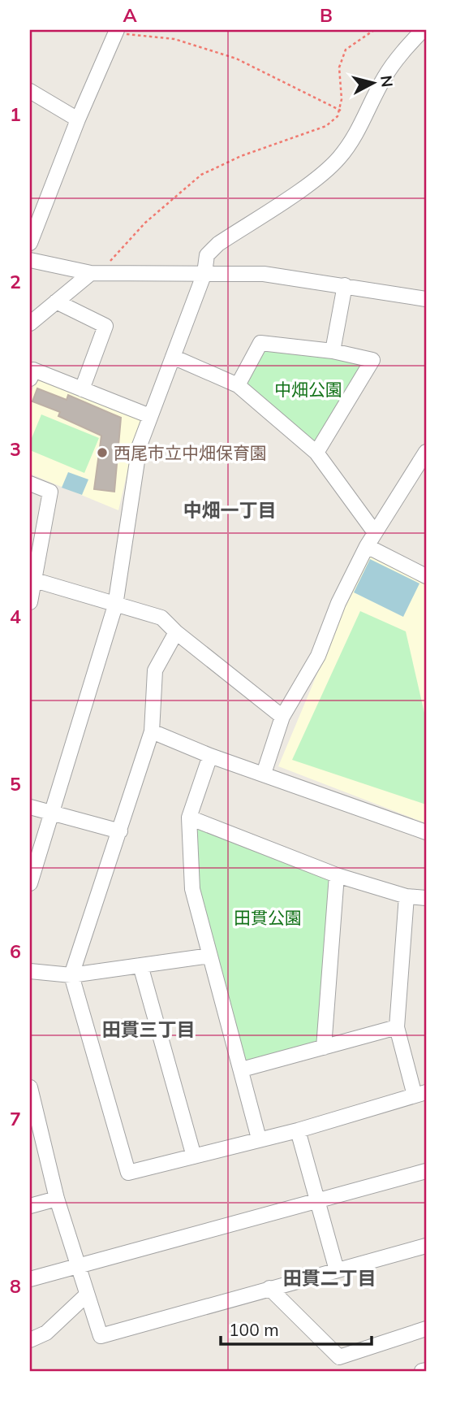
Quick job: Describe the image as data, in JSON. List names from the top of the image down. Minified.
{"districts":["中畑一丁目","田貫三丁目","田貫二丁目"],"parks":["中畑公園","田貫公園"],"places":["西尾市立中畑保育園"],"scale_bar":"100 m","north":"right","grid":{"columns":["A","B"],"rows":["1","2","3","4","5","6","7","8"]}}
